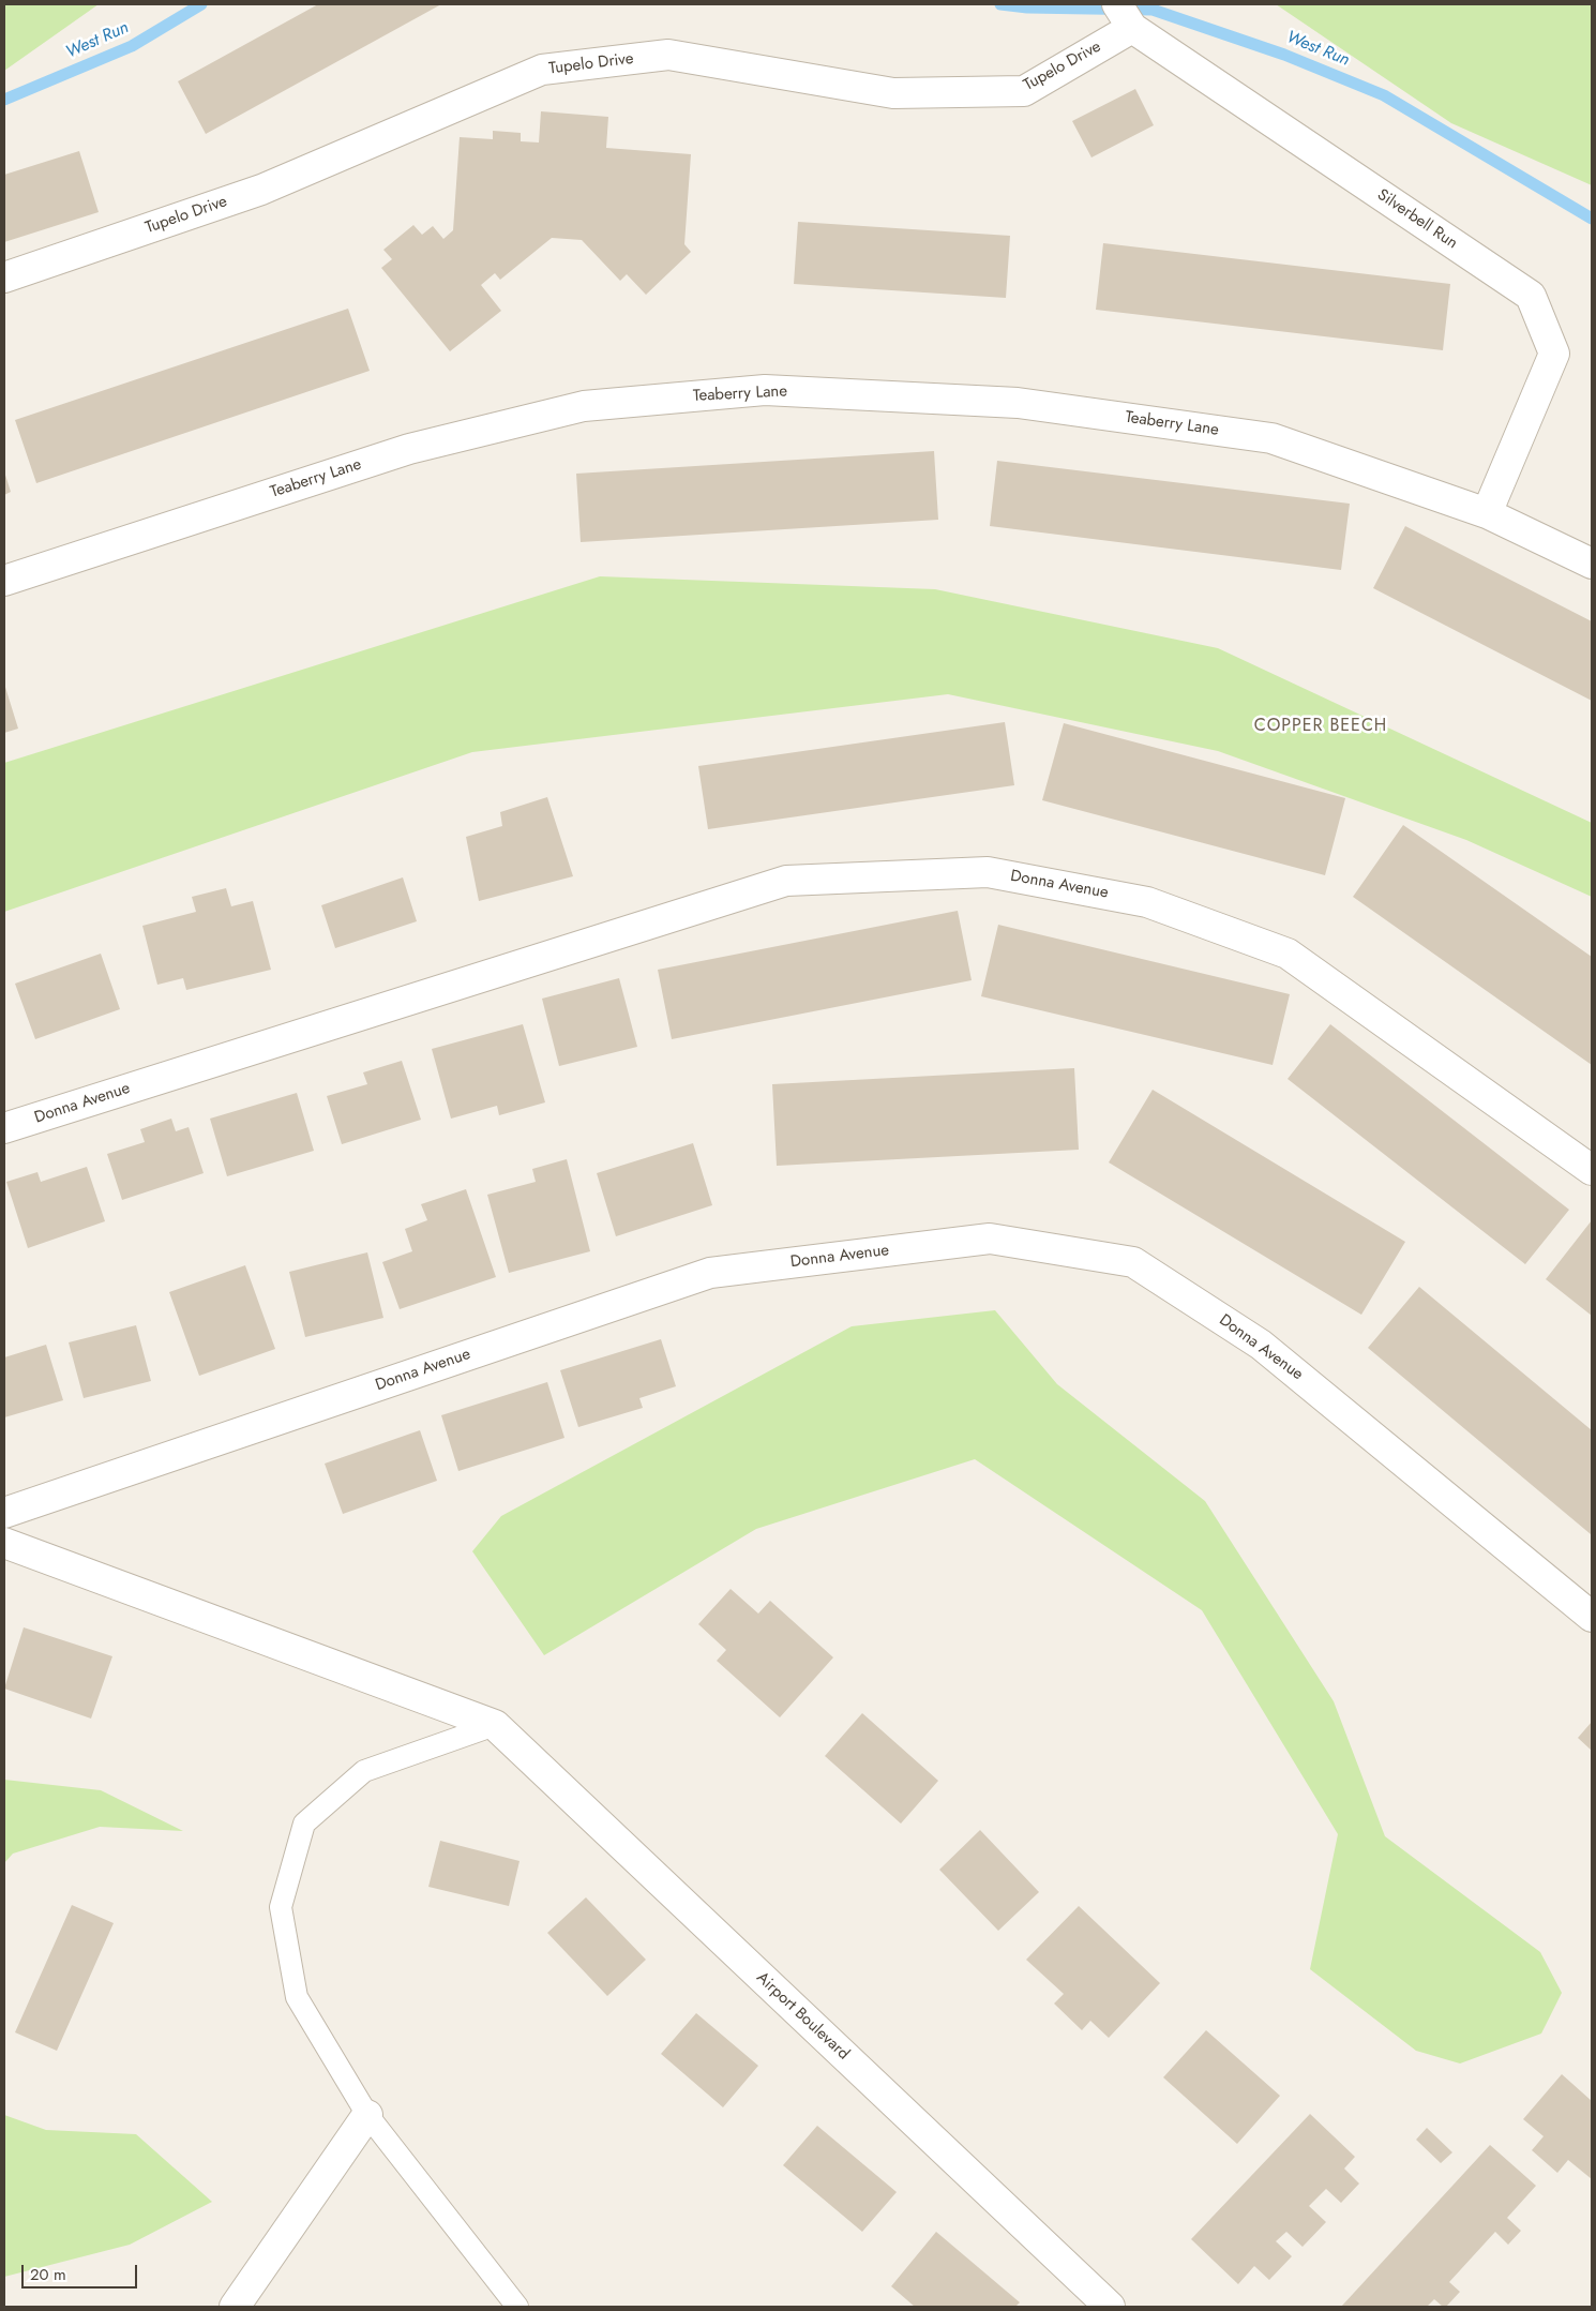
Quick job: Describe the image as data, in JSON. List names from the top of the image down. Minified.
{"streets":{"street":["Tupelo Drive","Silverbell Run","Teaberry Lane","Donna Avenue","Airport Boulevard"]},"crossings":[["Tupelo Drive","Silverbell Run"],["Silverbell Run","Teaberry Lane"]],"districts":["COPPER BEECH"],"water":["West Run"],"scale_bar":"20 m"}
